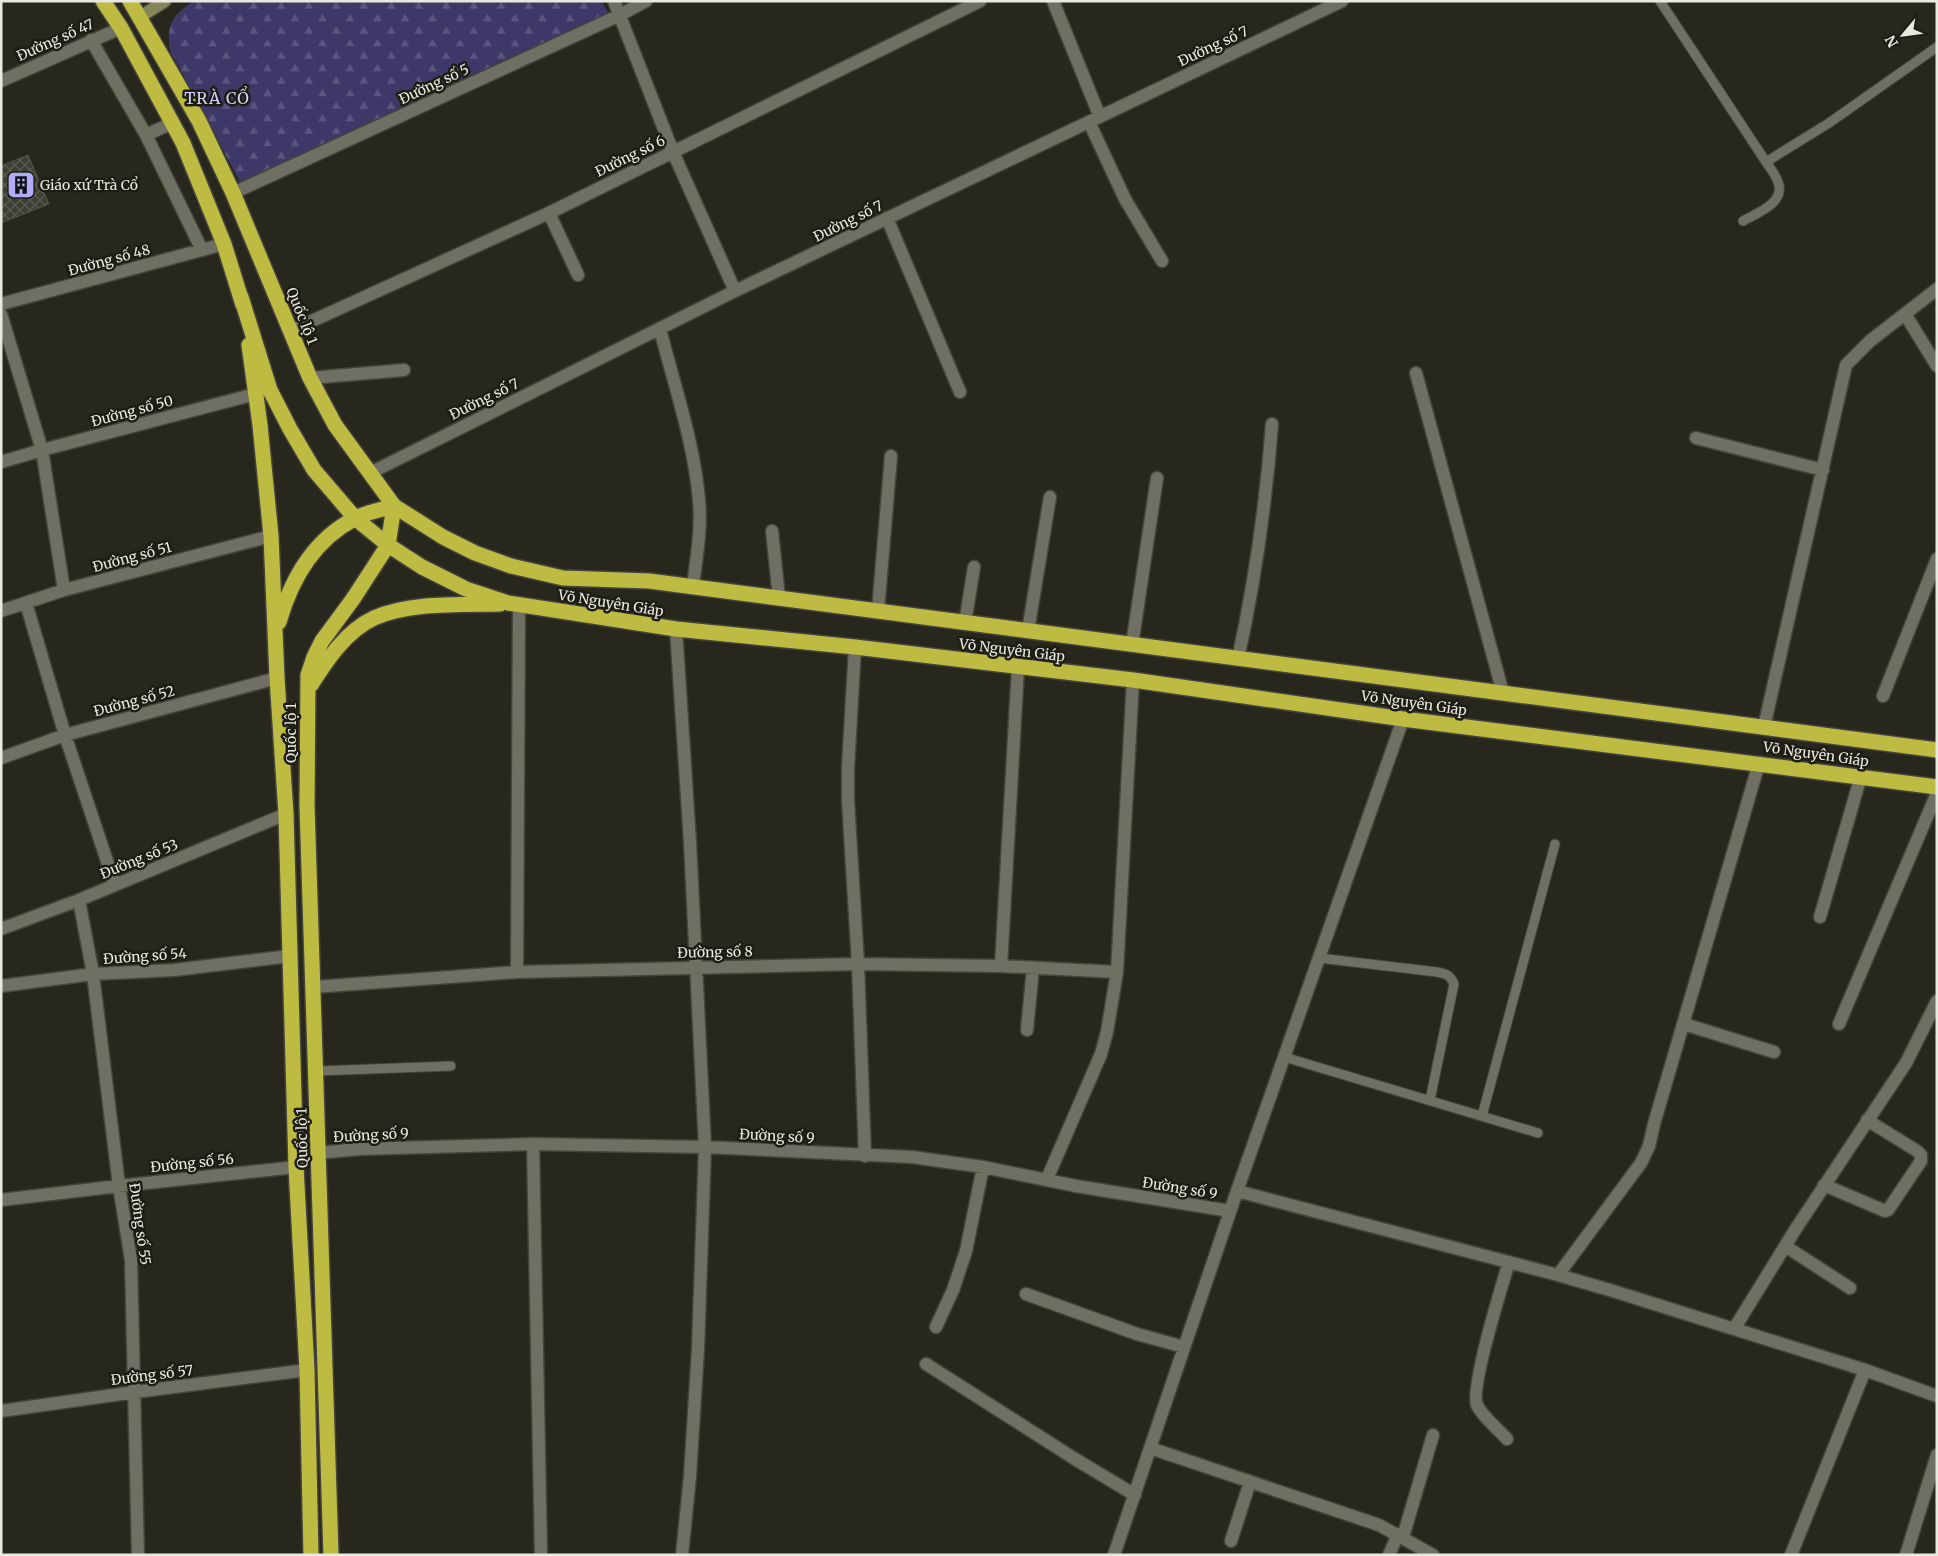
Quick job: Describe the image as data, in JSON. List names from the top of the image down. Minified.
{"streets":{"highway":["Quốc lộ 1","Võ Nguyên Giáp"],"street":["Đường số 47","Đường số 7","Đường số 5","Đường số 6","Đường số 48","Đường số 50","Đường số 51","Đường số 52","Đường số 53","Đường số 8","Đường số 54","Đường số 9","Đường số 56","Đường số 55","Đường số 57"]},"crossings":[["Đường số 47","Quốc lộ 1"],["Đường số 7","Quốc lộ 1"],["Đường số 5","Quốc lộ 1"],["Đường số 6","Quốc lộ 1"],["Đường số 48","Quốc lộ 1"],["Quốc lộ 1","Đường số 50"],["Quốc lộ 1","Đường số 51"],["Quốc lộ 1","Võ Nguyên Giáp"],["Quốc lộ 1","Đường số 52"],["Quốc lộ 1","Đường số 53"],["Quốc lộ 1","Đường số 8"],["Quốc lộ 1","Đường số 54"],["Quốc lộ 1","Đường số 9"],["Quốc lộ 1","Đường số 56"],["Quốc lộ 1","Đường số 57"],["Đường số 50","Võ Nguyên Giáp"],["Đường số 53","Đường số 55"],["Đường số 54","Đường số 55"],["Đường số 56","Đường số 55"],["Đường số 55","Đường số 57"]],"districts":["TRÀ CỔ"],"places":{"building":["Giáo xứ Trà Cổ"]},"north":"bottom left"}
